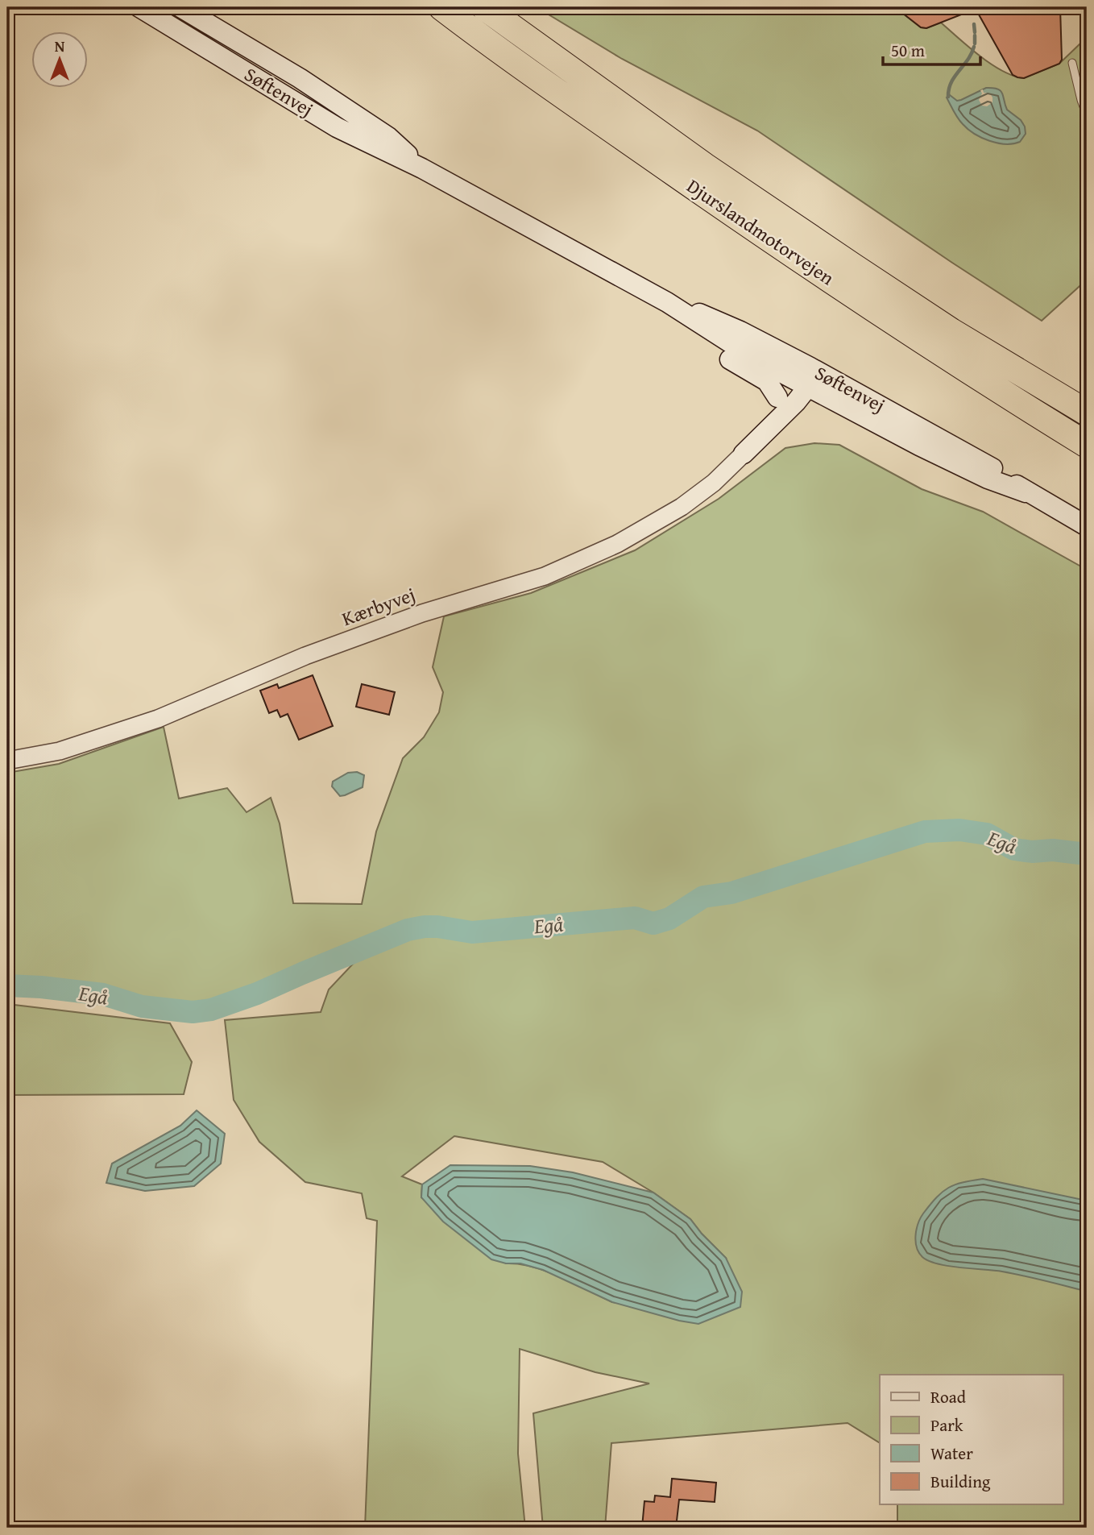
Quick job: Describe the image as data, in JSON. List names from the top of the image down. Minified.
{"streets":{"highway":["Djurslandmotorvejen"],"main road":["Søftenvej"],"street":["Kærbyvej"]},"water":["Egå"],"legend":["Road","Park","Water","Building"],"scale_bar":"50 m","north":"top"}
